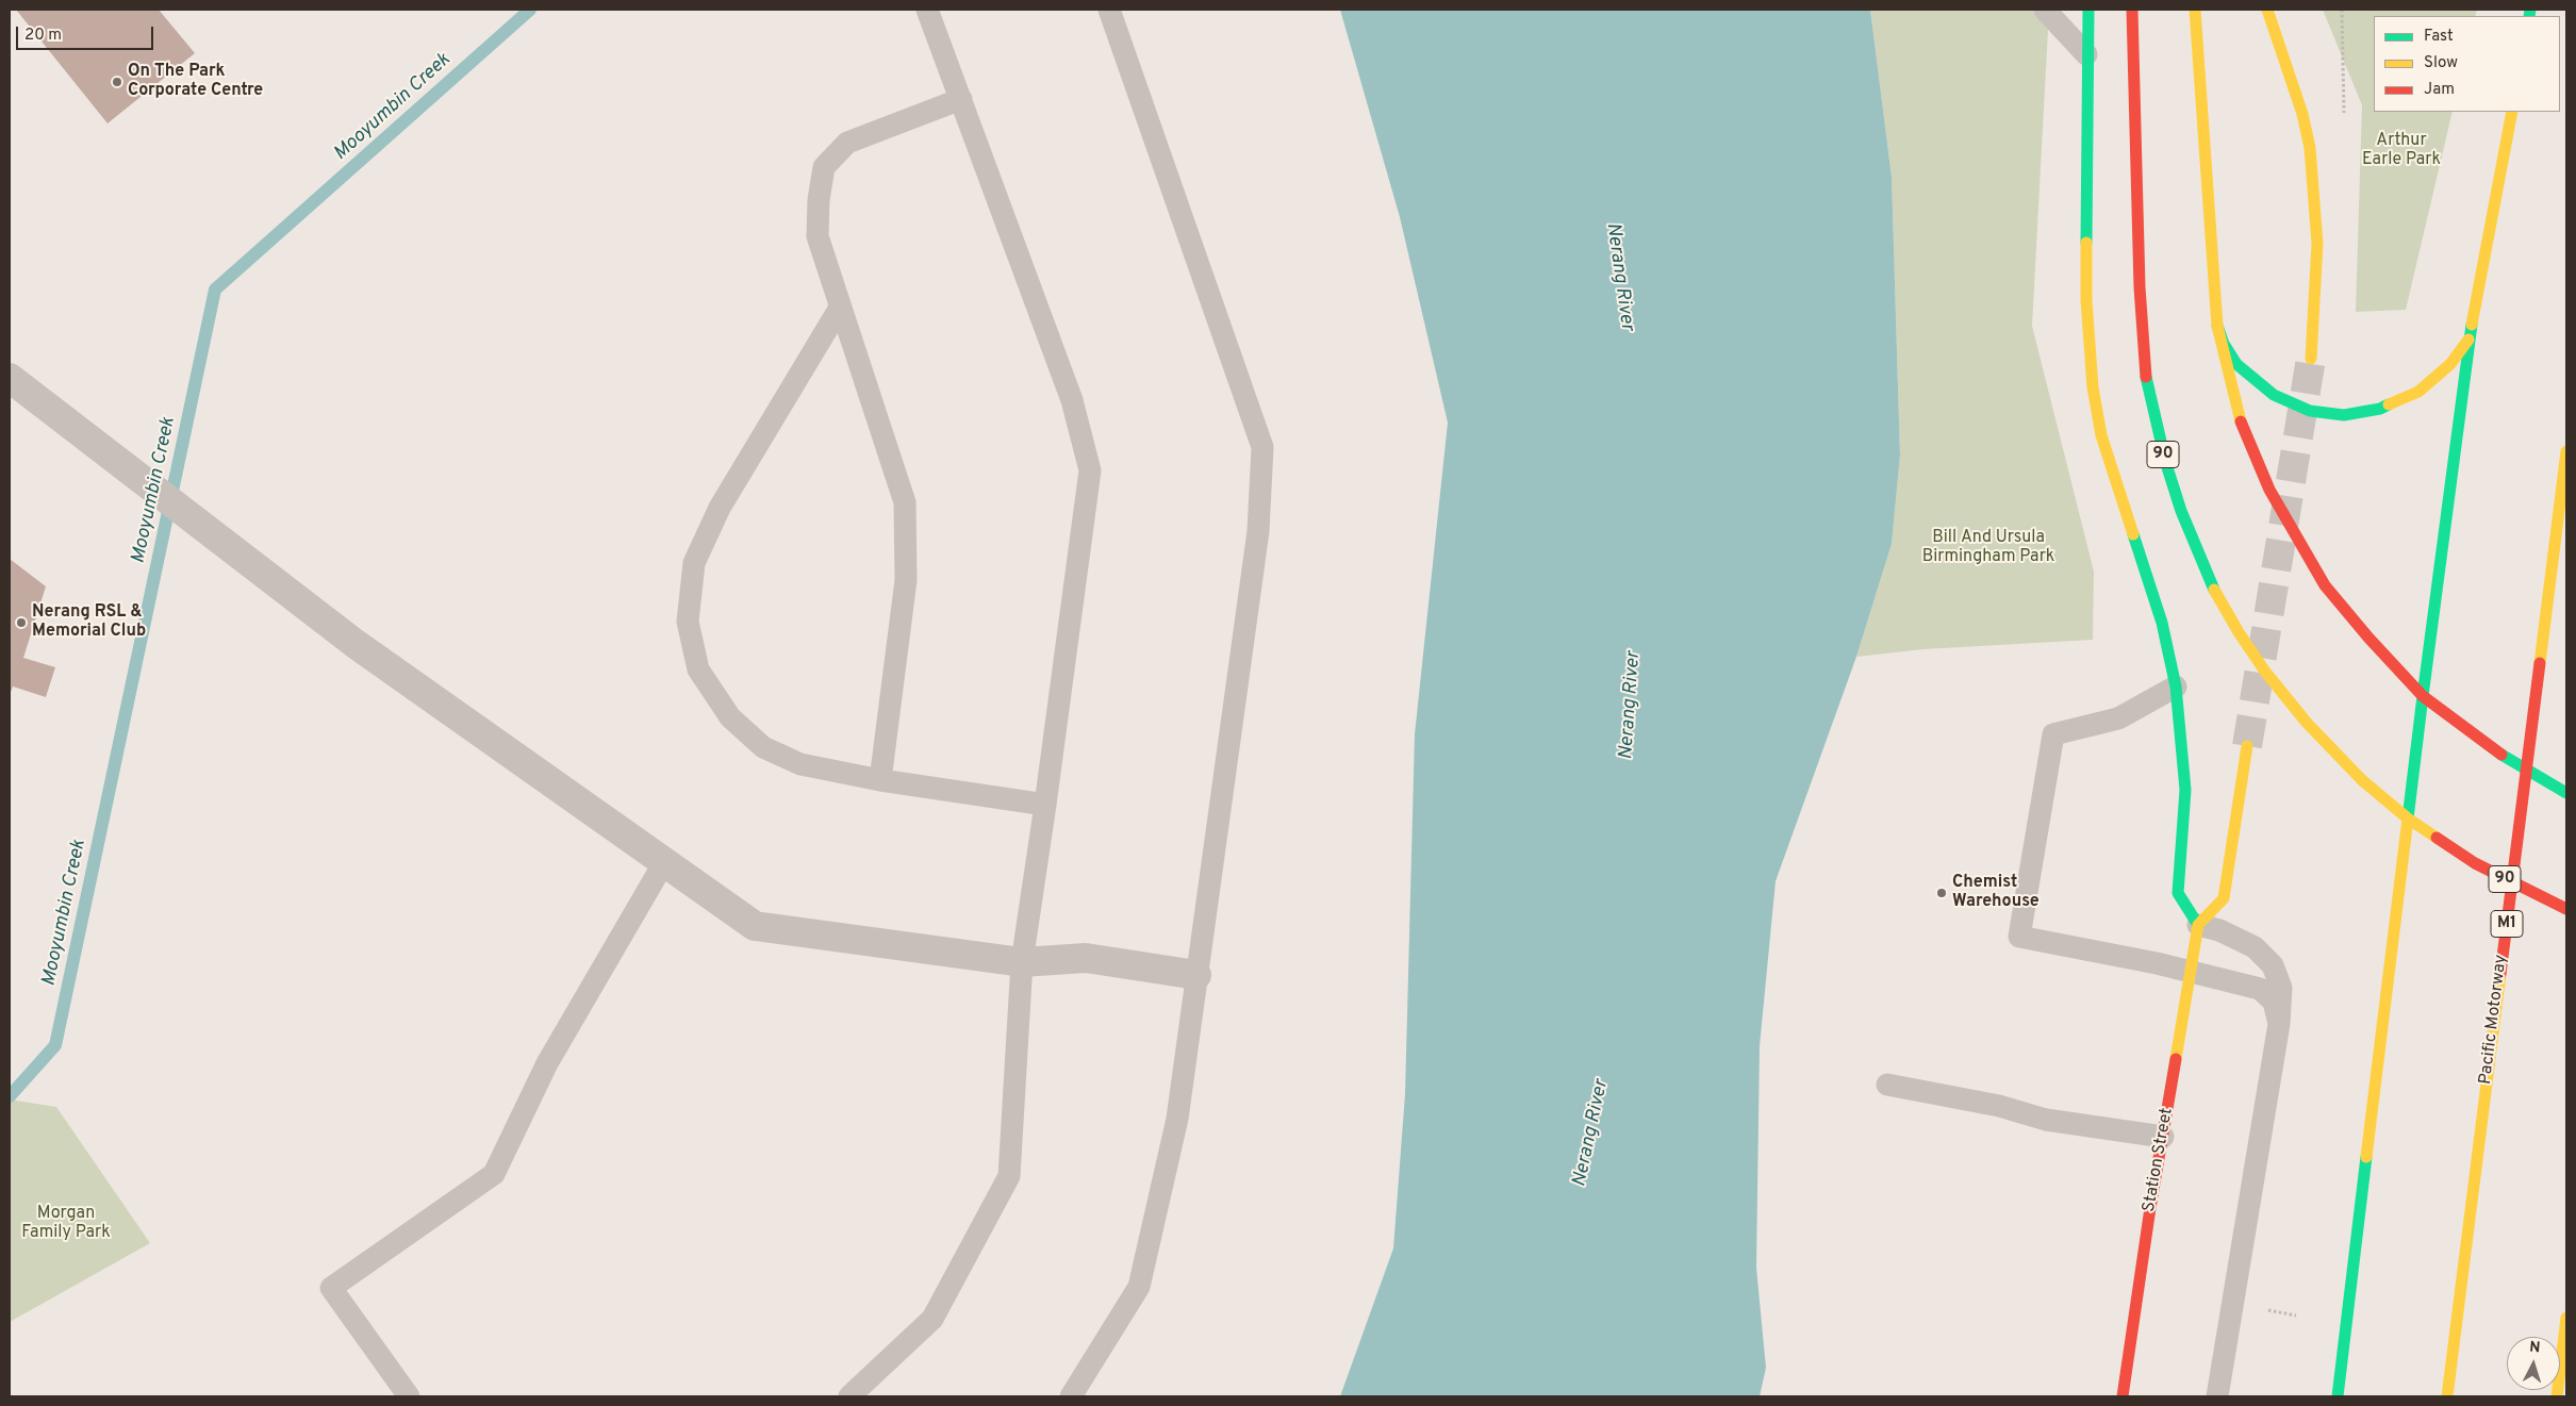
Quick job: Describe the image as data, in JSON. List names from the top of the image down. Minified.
{"streets":{"main road":["90","M1","Pacific Motorway","Station Street"]},"water":["Mooyumbin Creek","Nerang River"],"parks":["Arthur Earle Park","Bill And Ursula Birmingham Park","Morgan Family Park"],"places":["On The Park Corporate Centre","Nerang RSL & Memorial Club","Chemist Warehouse"],"legend":["Fast","Slow","Jam"],"scale_bar":"20 m","north":"top"}
